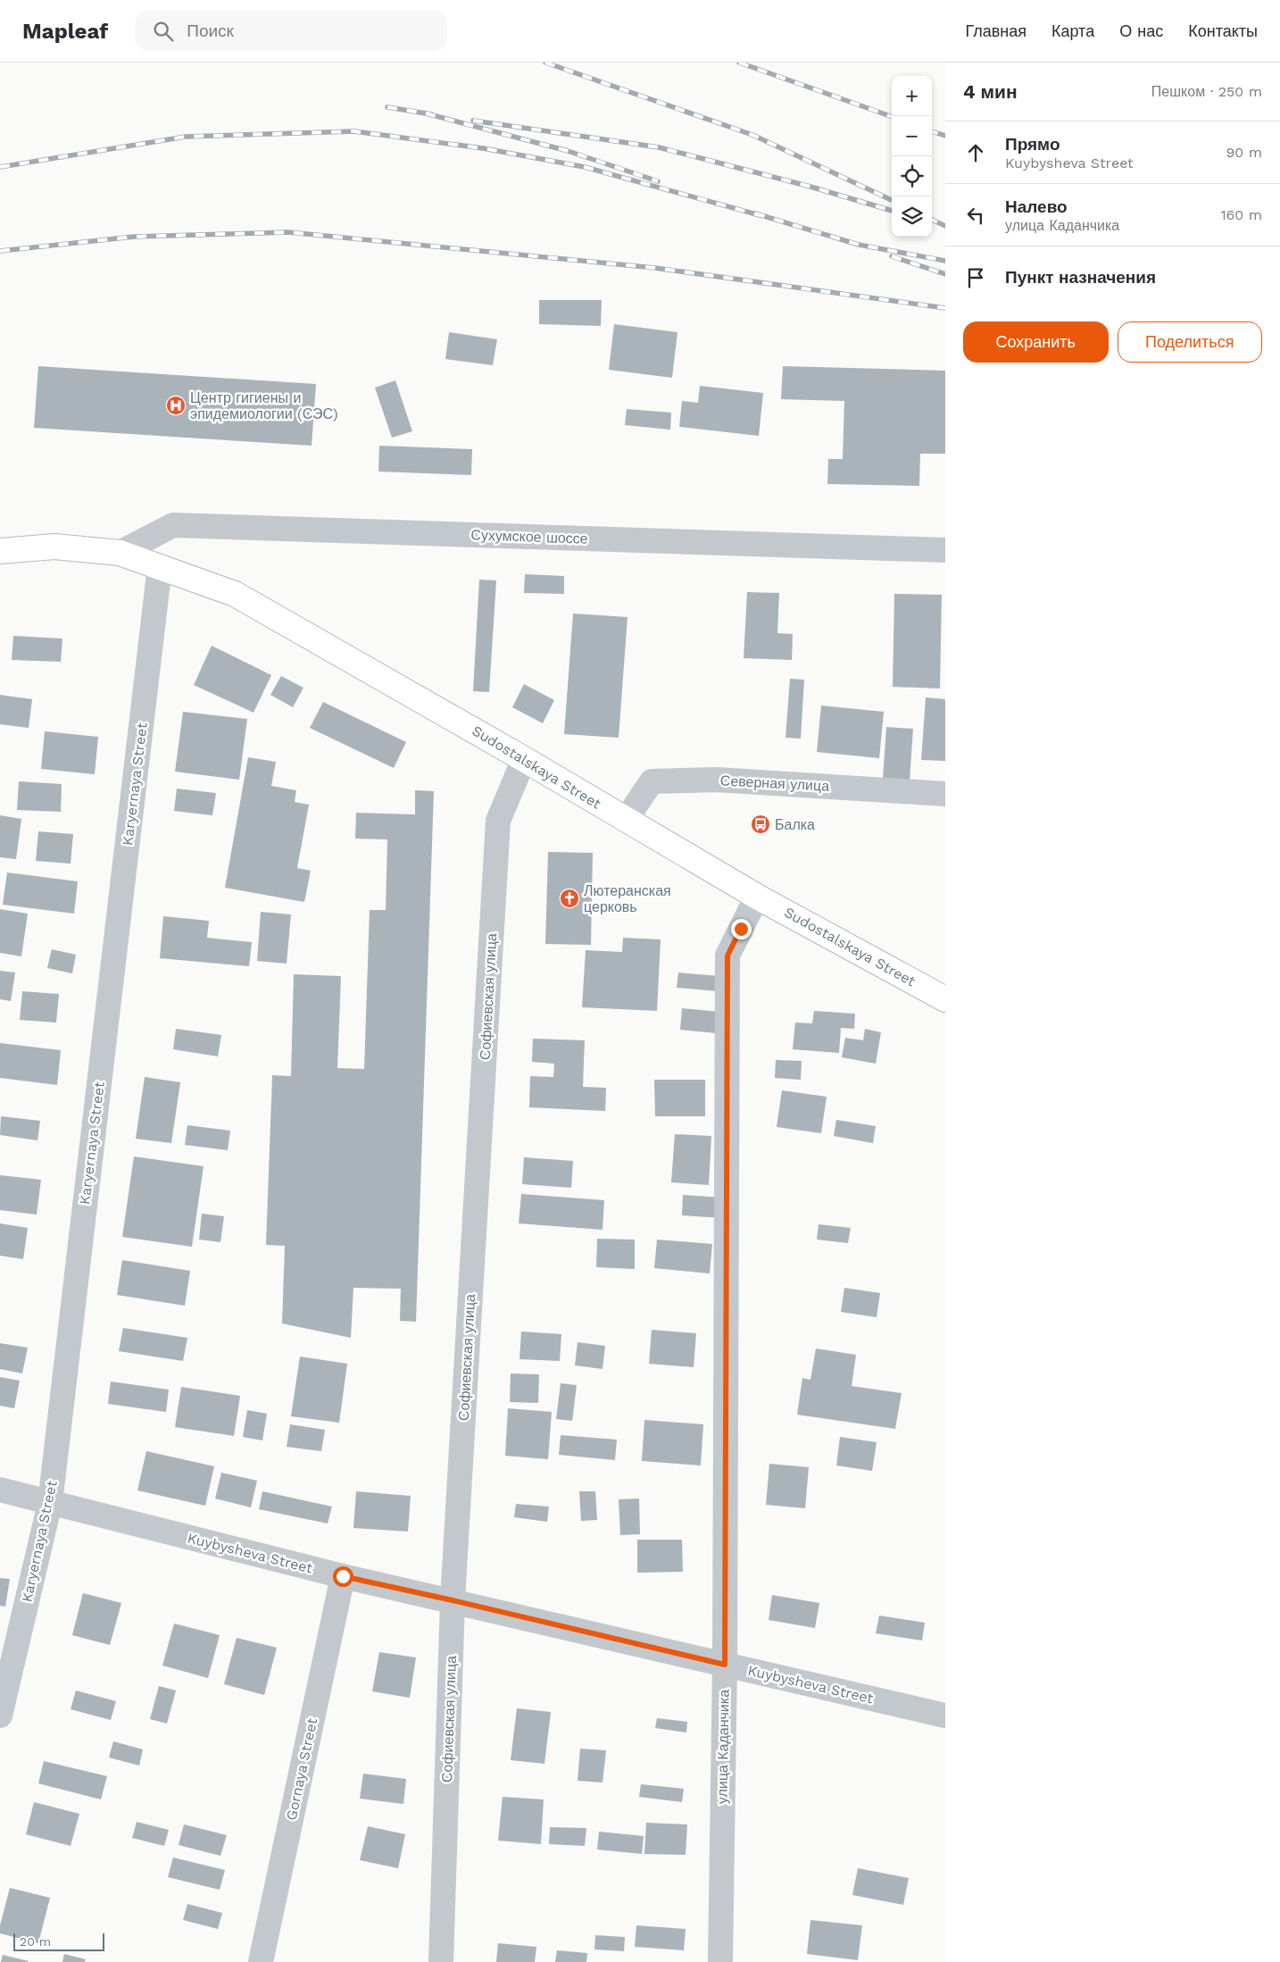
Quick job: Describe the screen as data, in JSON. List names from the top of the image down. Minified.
{"streets":{"highway":["Sudostalskaya Street"],"street":["Сухумское шоссе","Северная улица","Karyernaya Street","Софиевская улица","Kuybysheva Street","улица Каданчика","Gornaya Street"]},"crossings":[["Сухумское шоссе","Sudostalskaya Street"],["Sudostalskaya Street","Северная улица"],["Sudostalskaya Street","Karyernaya Street"],["Sudostalskaya Street","Софиевская улица"],["Sudostalskaya Street","улица Каданчика"],["Karyernaya Street","Kuybysheva Street"],["Софиевская улица","Kuybysheva Street"],["Kuybysheva Street","улица Каданчика"],["Kuybysheva Street","Gornaya Street"]],"places":{"hospital":["Центр гигиены и эпидемиологии (СЭС)"],"bus stop":["Балка"],"church":["Лютеранская церковь"]},"scale_bar":"20 m","page":{"header":"Mapleaf","search":"Поиск","nav":["Главная","Карта","О нас","Контакты"],"heading":["4 мин","Пешком · 250 m"],"map_buttons":["+","−"],"list":[["Прямо","Kuybysheva Street","90 m"],["Налево","улица Каданчика","160 m"],"Пункт назначения"],"buttons":["Сохранить","Поделиться"],"scale":"20 m"}}
